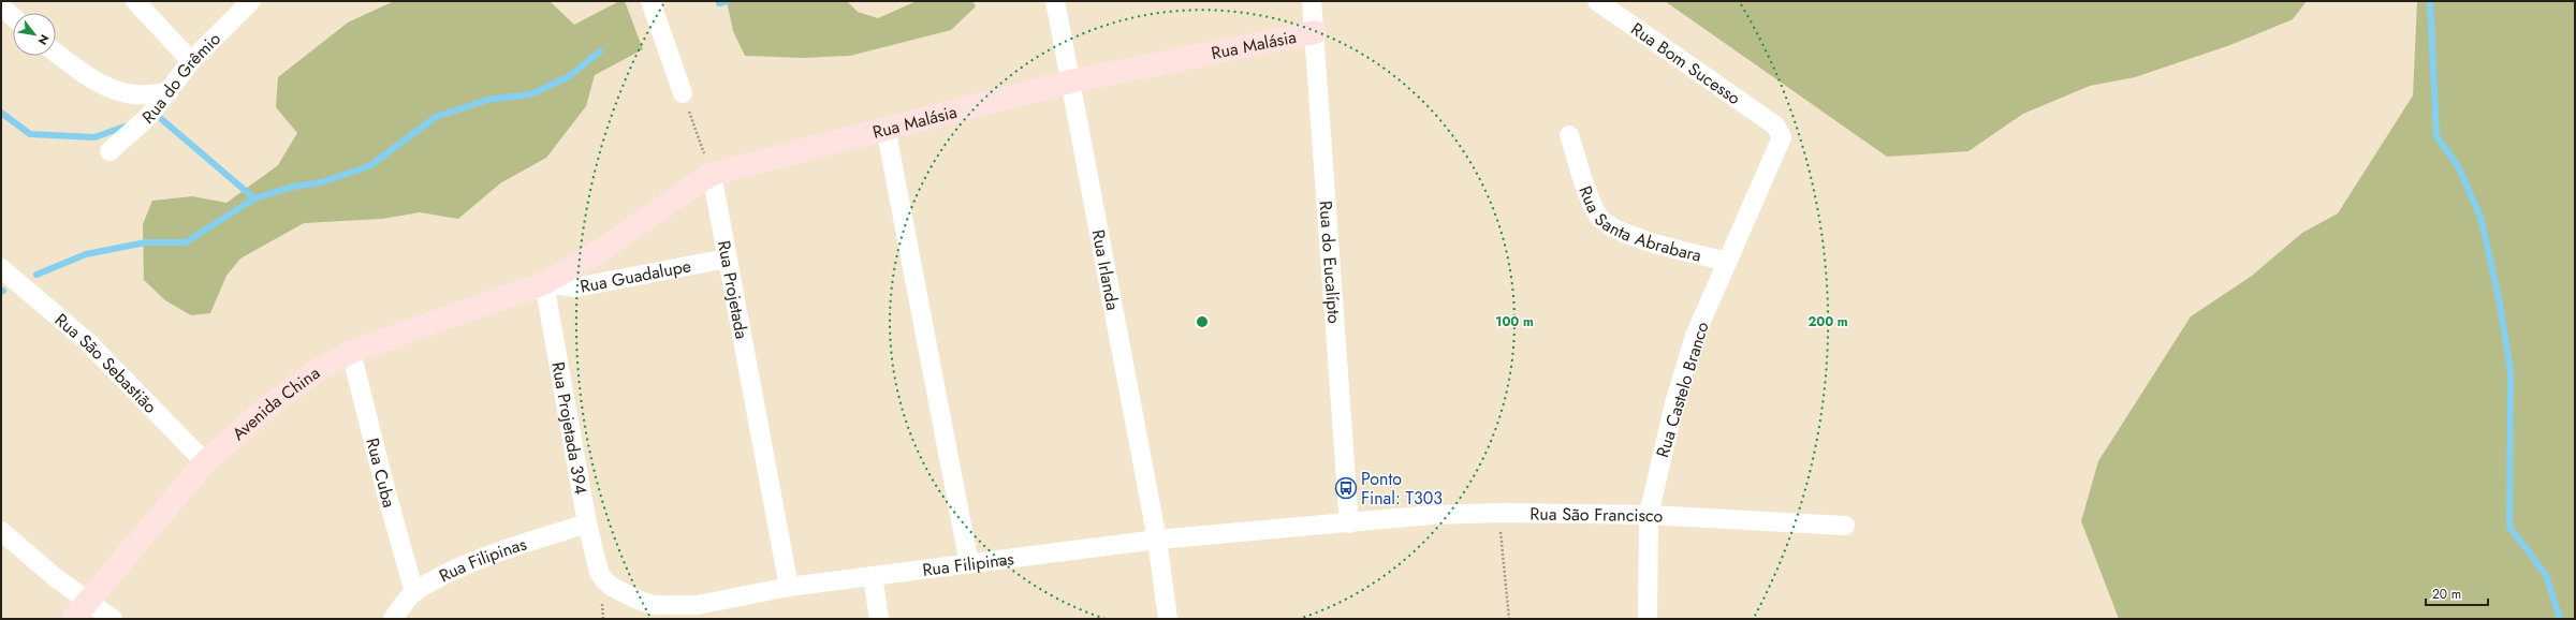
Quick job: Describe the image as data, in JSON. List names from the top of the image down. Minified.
{"streets":{"street":["Rua Malásia","Rua Bom Sucesso","Rua do Grêmio","Rua Santa Abrabara","Rua do Eucalípto","Rua Irlanda","Rua Guadalupe","Rua Projetada","Rua São Sebastião","Rua Castelo Branco","Avenida China","Rua Projetada 394","Rua Cuba","Rua São Francisco","Rua Filipinas"]},"crossings":[["Rua Malásia","Rua do Eucalípto"],["Rua Malásia","Rua Irlanda"],["Rua Malásia","Rua Guadalupe"],["Rua Malásia","Rua Projetada"],["Rua Malásia","Avenida China"],["Rua Malásia","Rua Projetada 394"],["Rua Bom Sucesso","Rua Castelo Branco"],["Rua Santa Abrabara","Rua Castelo Branco"],["Rua do Eucalípto","Rua São Francisco"],["Rua do Eucalípto","Rua Filipinas"],["Rua Irlanda","Rua Filipinas"],["Rua Guadalupe","Rua Projetada"],["Rua Guadalupe","Avenida China"],["Rua Guadalupe","Rua Projetada 394"],["Rua Projetada","Rua Filipinas"],["Rua São Sebastião","Avenida China"],["Rua Castelo Branco","Rua São Francisco"],["Avenida China","Rua Projetada 394"],["Avenida China","Rua Cuba"],["Rua Projetada 394","Rua Filipinas"],["Rua Cuba","Rua Filipinas"],["Rua São Francisco","Rua Filipinas"]],"places":{"bus stop":["Ponto Final: T303"]},"scale_bar":"20 m","north":"bottom right","rings":["100 m","200 m"]}
